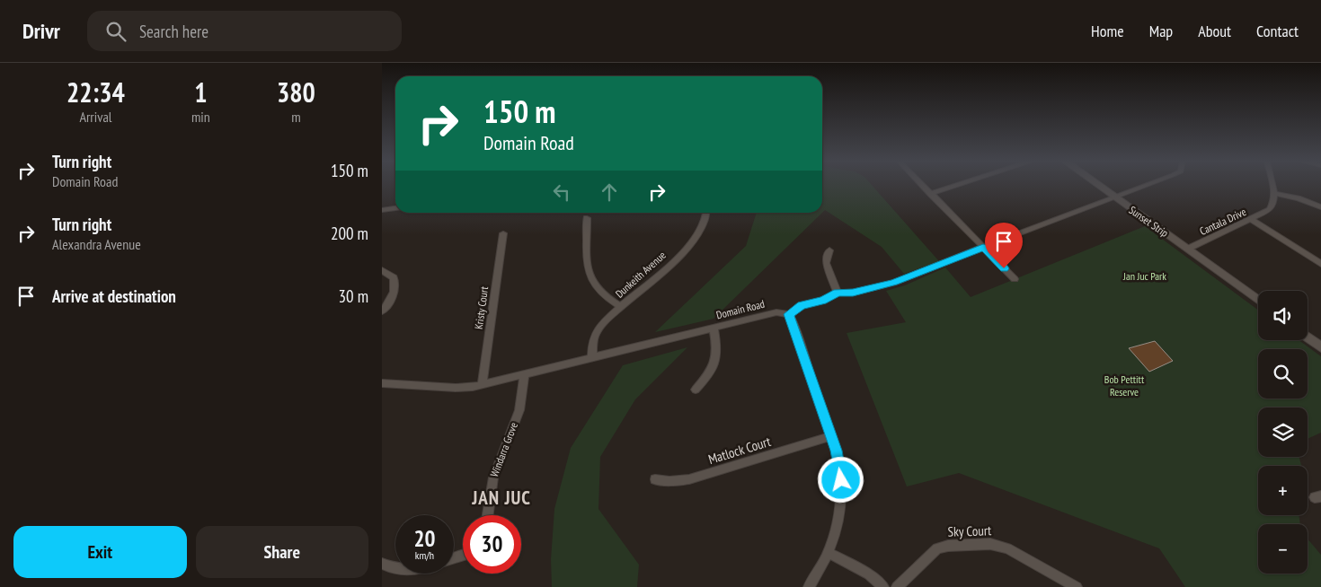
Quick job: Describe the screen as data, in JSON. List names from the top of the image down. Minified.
{"streets":{"street":["Sunset Strip","Cantala Drive","Dunkeith Avenue","Kristy Court","Domain Road","Windarra Grove","Matlock Court","Sky Court"]},"crossings":[["Sunset Strip","Cantala Drive"],["Sunset Strip","Domain Road"],["Dunkeith Avenue","Domain Road"],["Kristy Court","Domain Road"],["Domain Road","Windarra Grove"]],"districts":["JAN JUC"],"parks":["Jan Juc Park","Bob Pettitt Reserve"],"page":{"header":"Drivr","search":"Search here","nav":["Home","Map","About","Contact"],"eta":["22:34","Arrival","1","min","380","m"],"turn":["150 m","Domain Road"],"list":[{"name":"Turn right","note":"Domain Road","value":"150 m"},{"name":"Turn right","note":"Alexandra Avenue","value":"200 m"},{"name":"Arrive at destination","value":"30 m"}],"map_buttons":["+","−"],"speed":"20 km/h","limit":"30","buttons":["Exit","Share"]}}
